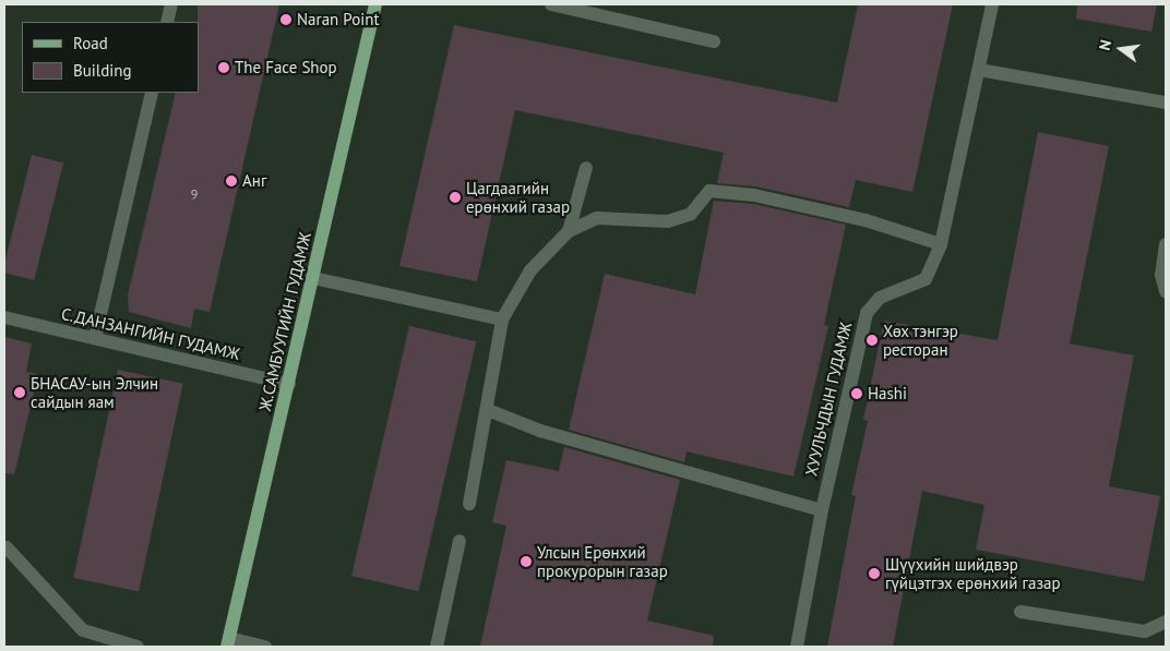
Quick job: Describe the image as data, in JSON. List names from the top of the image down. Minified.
{"streets":{"main road":["Ж.САМБУУГИЙН ГУДАМЖ"],"street":["С.ДАНЗАНГИЙН ГУДАМЖ","ХУУЛЬЧДЫН ГУДАМЖ"]},"crossings":[["Ж.САМБУУГИЙН ГУДАМЖ","С.ДАНЗАНГИЙН ГУДАМЖ"]],"places":["Naran Point","The Face Shop","Анг","Цагдаагийн ерөнхий газар","Хөх тэнгэр ресторан","БНАСАУ-ын Элчин сайдын яам","Hashi","Улсын Ерөнхий прокурорын газар","Шүүхийн шийдвэр гүйцэтгэх ерөнхий газар"],"house_numbers":["9"],"legend":["Road","Building"],"north":"left"}
